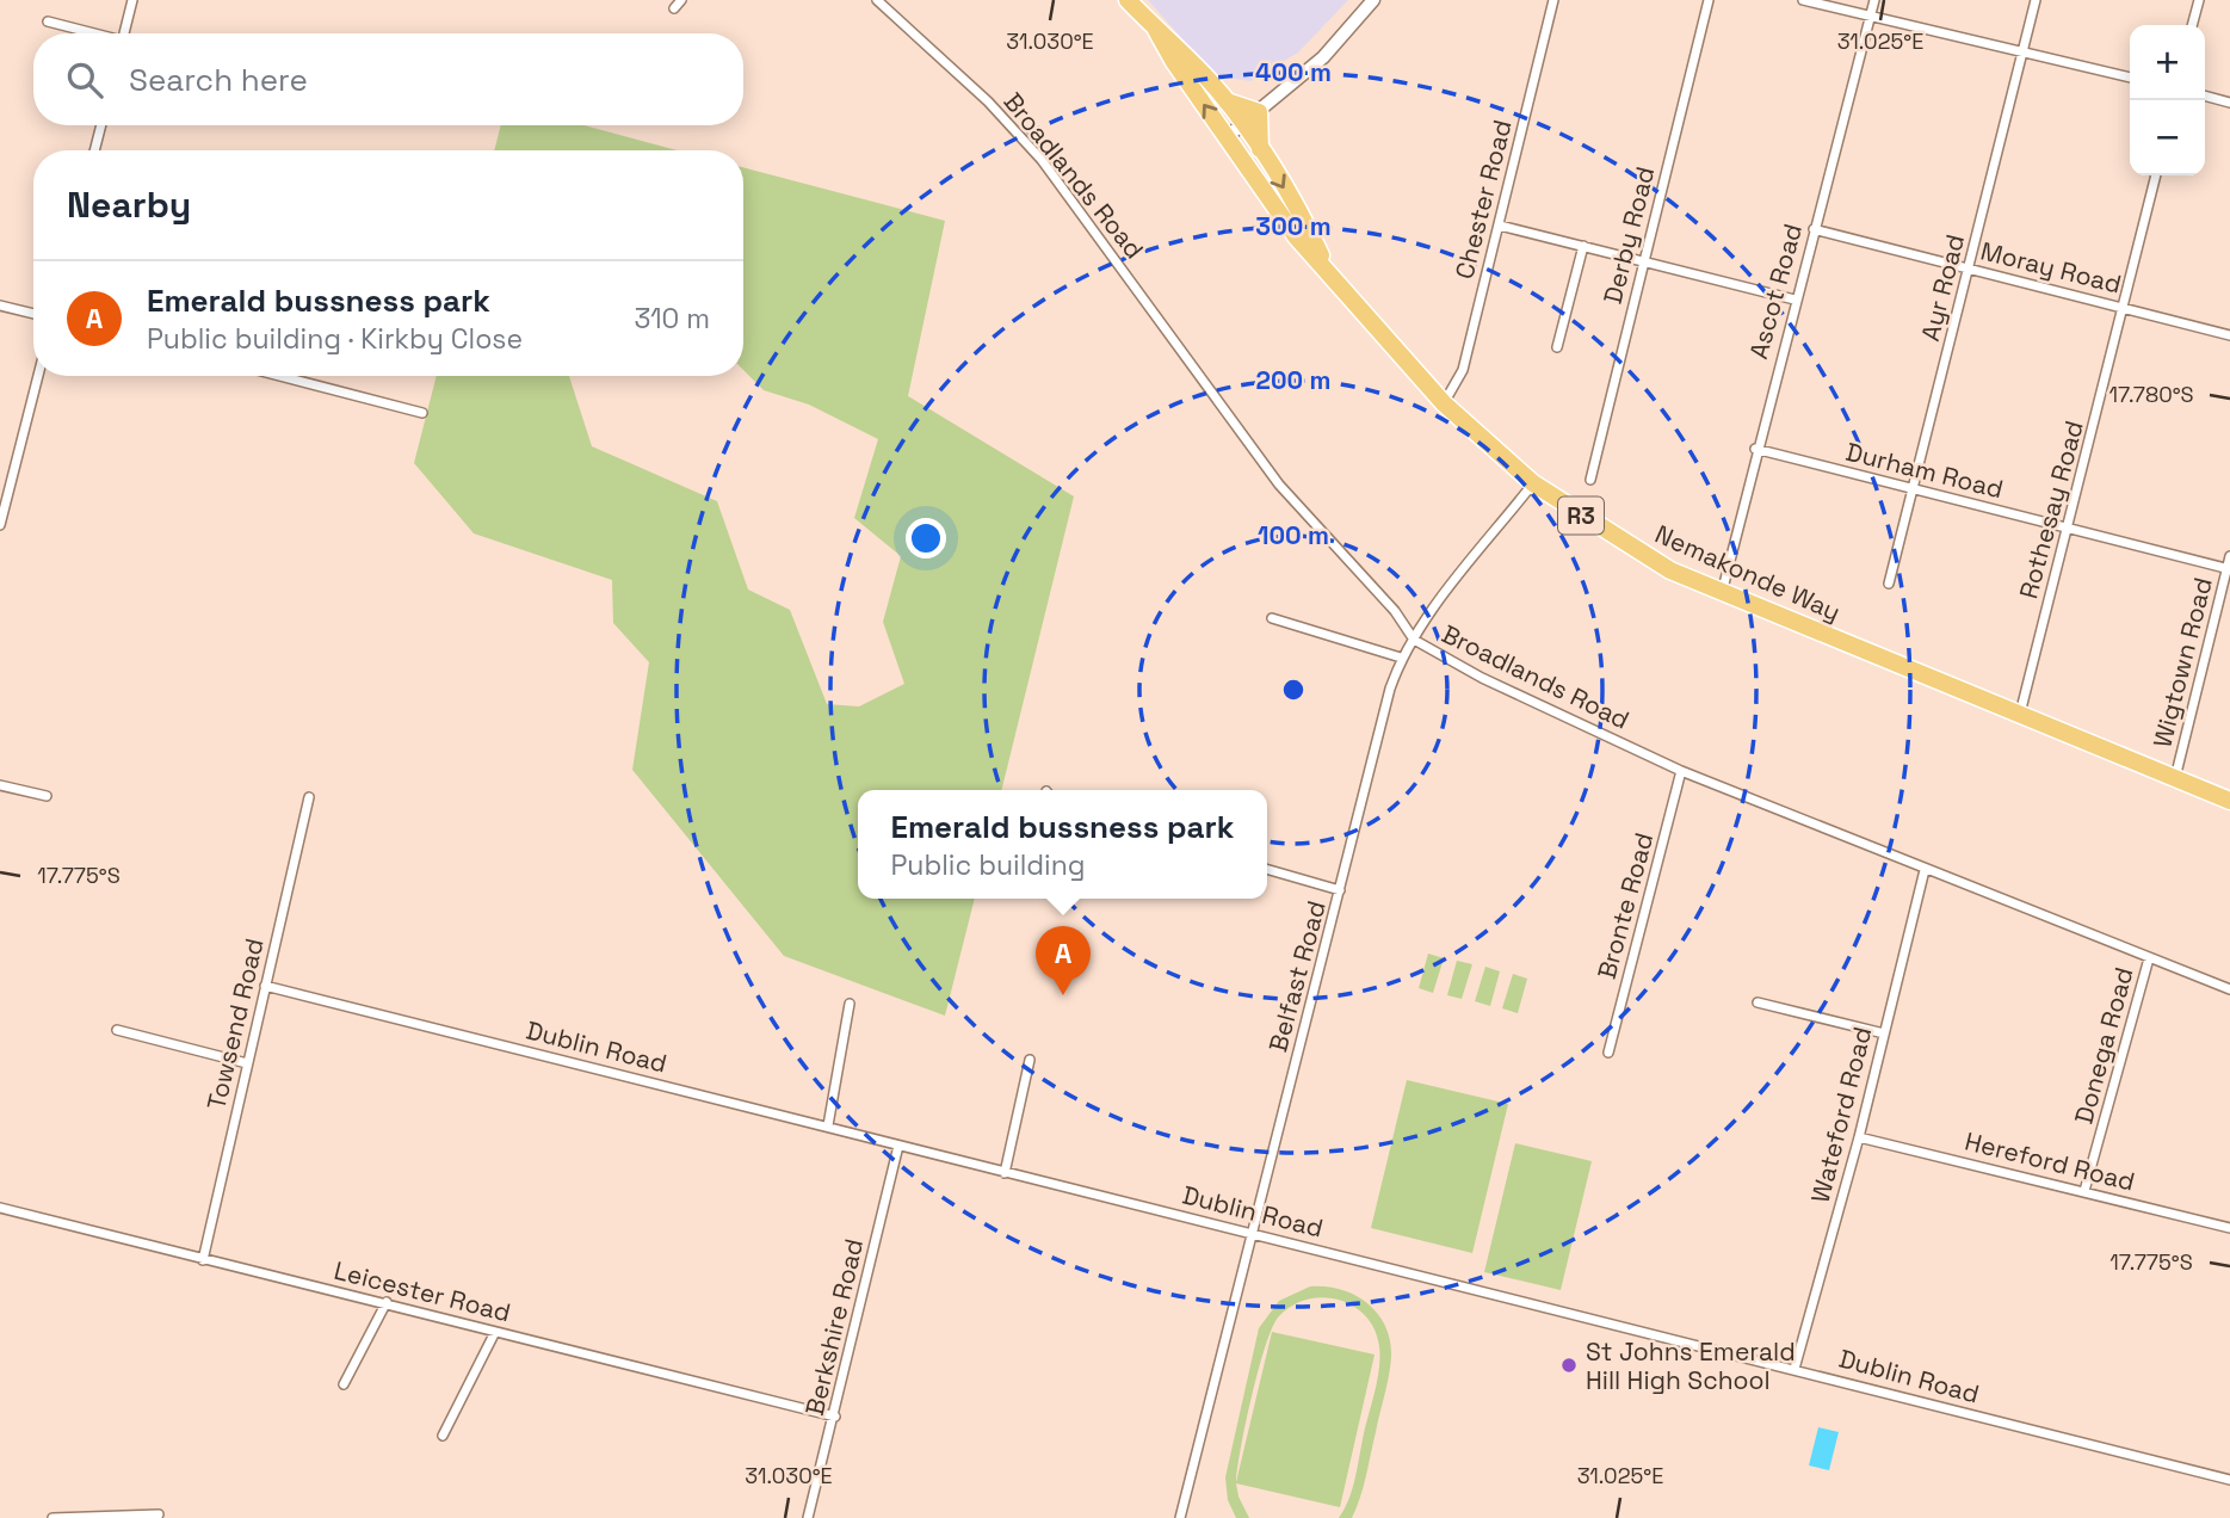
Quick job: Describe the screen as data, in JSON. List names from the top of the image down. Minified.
{"streets":{"highway":["R3","Nemakonde Way"],"street":["Broadlands Road","Chester Road","Derby Road","Moray Road","Ayr Road","Ascot Road","Durham Road","Rothesay Road","Wigtown Road","Bronte Road","Belfast Road","Towsend Road","Donega Road","Dublin Road","Wateford Road","Hereford Road","Leicester Road","Berkshire Road"]},"crossings":[["Broadlands Road","Bronte Road"],["Broadlands Road","Belfast Road"],["Broadlands Road","Donega Road"],["Broadlands Road","Wateford Road"],["Chester Road","Nemakonde Way"],["Moray Road","Ayr Road"],["Moray Road","Ascot Road"],["Moray Road","Rothesay Road"],["Ayr Road","Durham Road"],["Ascot Road","Durham Road"],["Ascot Road","Nemakonde Way"],["Durham Road","Rothesay Road"],["Durham Road","Wigtown Road"],["Rothesay Road","Nemakonde Way"],["Nemakonde Way","Wigtown Road"],["Nemakonde Way","Belfast Road"],["Belfast Road","Dublin Road"],["Towsend Road","Dublin Road"],["Towsend Road","Leicester Road"],["Donega Road","Hereford Road"],["Dublin Road","Wateford Road"],["Dublin Road","Berkshire Road"],["Wateford Road","Hereford Road"],["Leicester Road","Berkshire Road"]],"places":["St Johns Emerald Hill High School"],"page":{"map_buttons":["+","−"],"search":"Search here","heading":"Nearby","list":[{"mark":"A","name":"Emerald bussness park","note":"Public building · Kirkby Close","value":"310 m"}],"popup":["Emerald bussness park","Public building"],"pins":"A"},"coordinates":["31.030°E","31.025°E","17.780°S","17.775°S"],"rings":["400 m","300 m","200 m","100 m"]}
